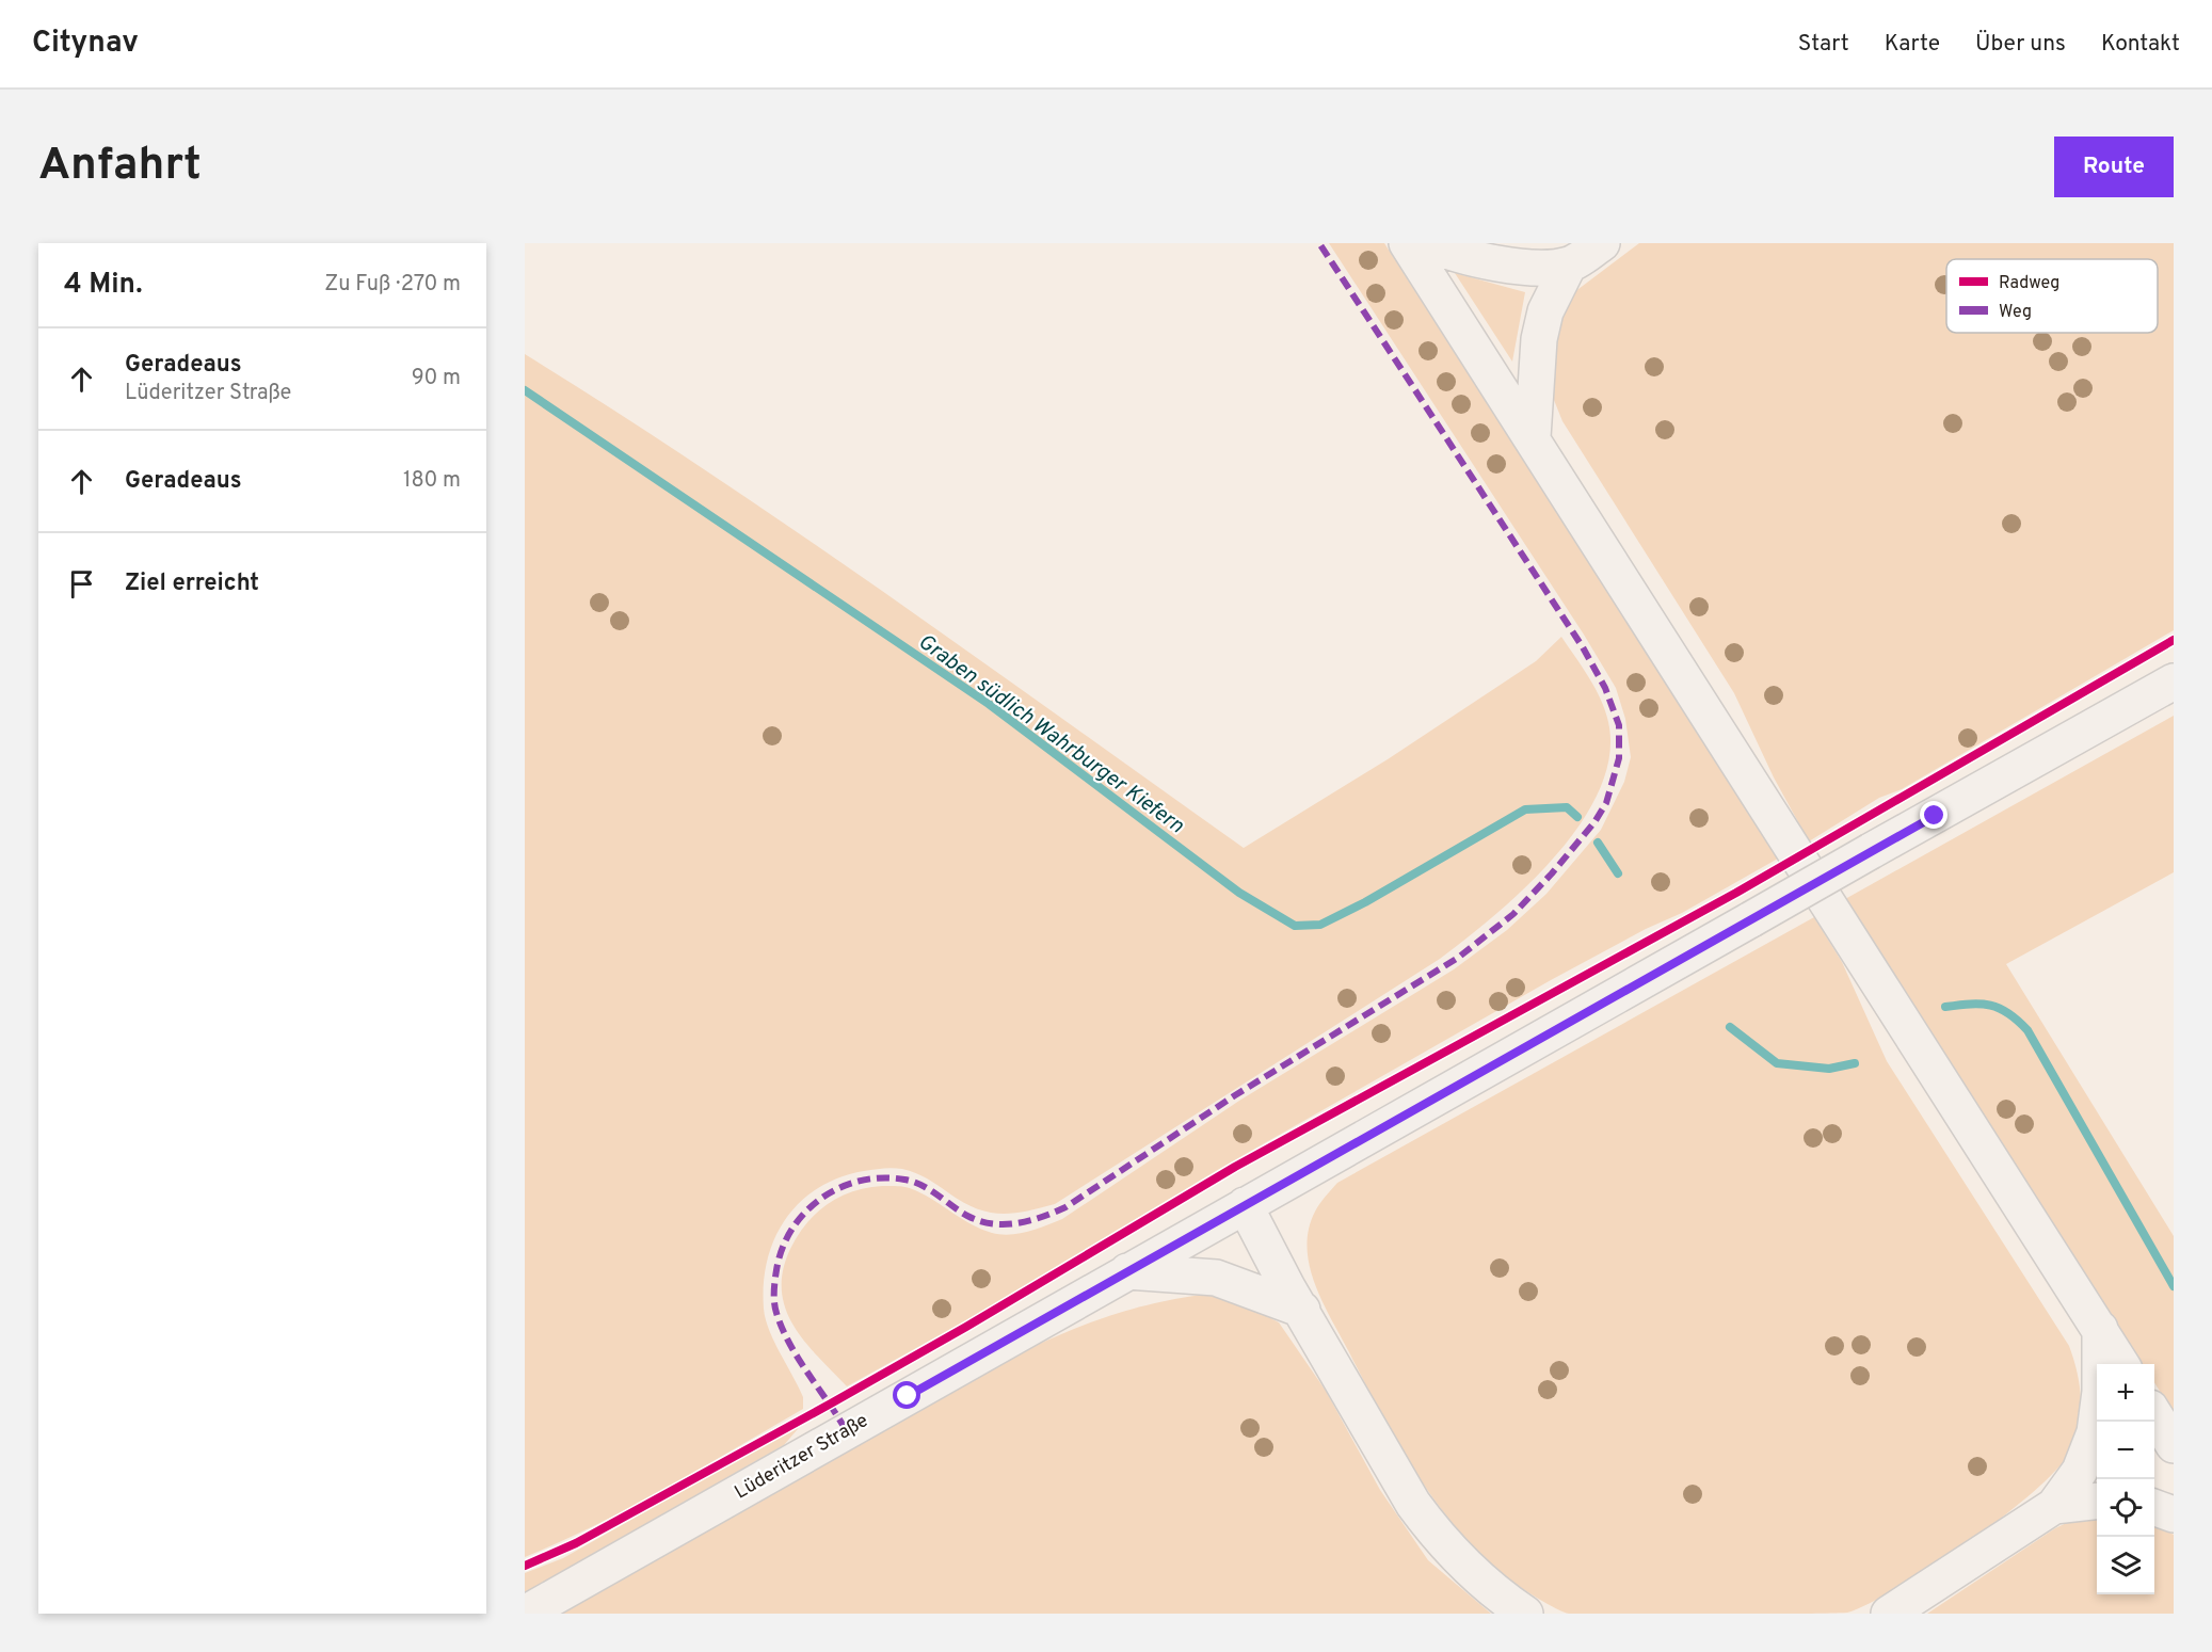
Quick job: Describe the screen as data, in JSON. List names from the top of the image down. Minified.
{"streets":{"main road":["Lüderitzer Straße"]},"water":["Graben südlich Wahrburger Kiefern"],"legend":["Radweg","Weg"],"page":{"header":"Citynav","nav":["Start","Karte","Über uns","Kontakt"],"buttons":"Route","title":"Anfahrt","heading":["4 Min.","Zu Fuß · 270 m"],"list":[["Geradeaus","Lüderitzer Straße","90 m"],["Geradeaus","180 m"],"Ziel erreicht"],"map_buttons":["+","−"]}}
